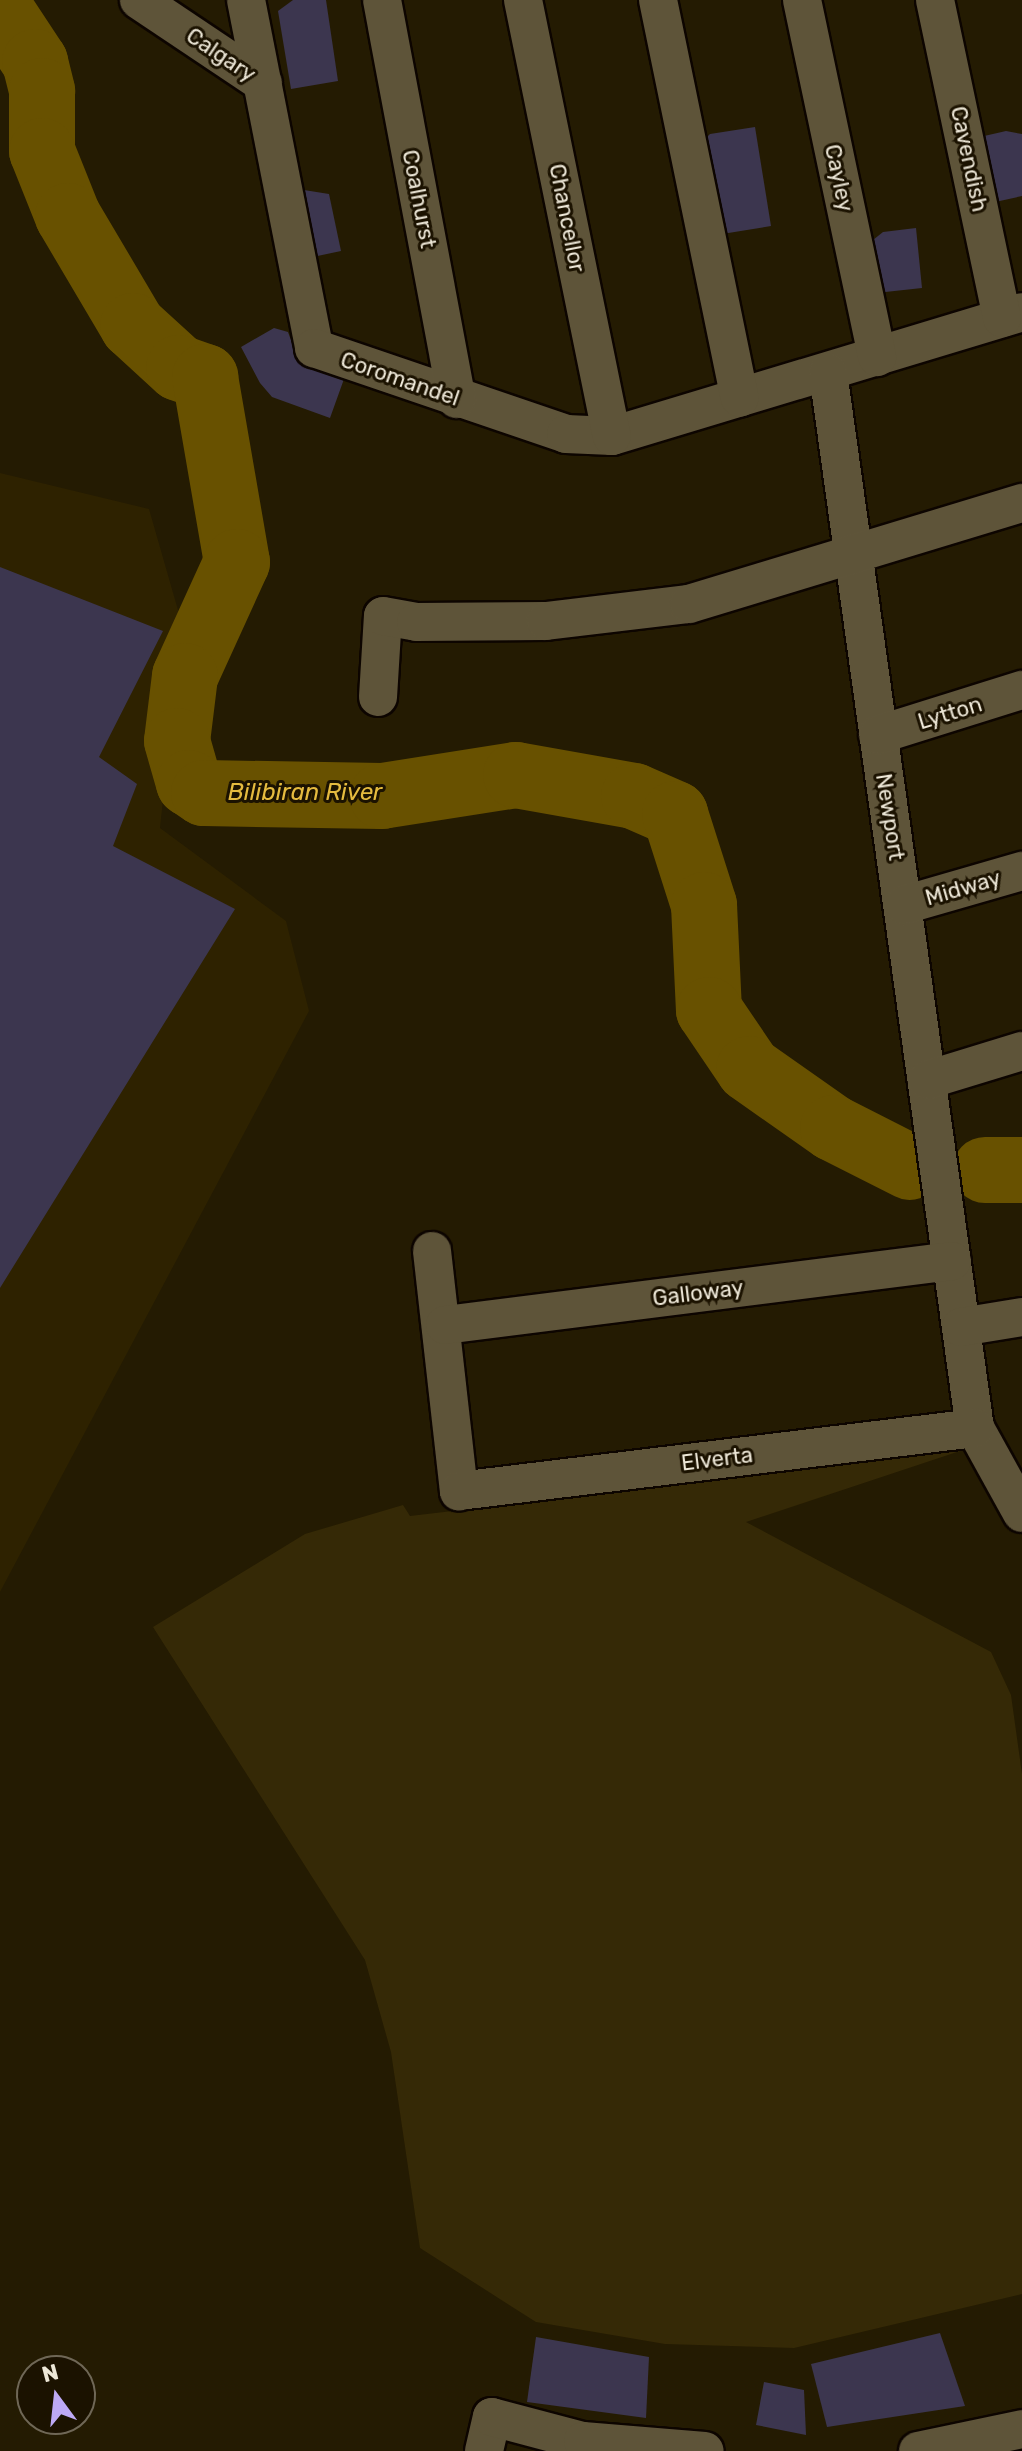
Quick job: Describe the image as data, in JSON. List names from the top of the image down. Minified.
{"streets":{"street":["Calgary","Cavendish","Cayley","Coalhurst","Chancellor","Coromandel","Lytton","Newport","Midway","Galloway","Elverta"]},"crossings":[["Calgary","Coromandel"],["Cavendish","Coromandel"],["Cayley","Coromandel"],["Coalhurst","Coromandel"],["Chancellor","Coromandel"],["Coromandel","Newport"],["Lytton","Newport"],["Newport","Midway"],["Newport","Galloway"],["Newport","Elverta"],["Galloway","Elverta"]],"water":["Bilibiran River"],"north":"top"}
